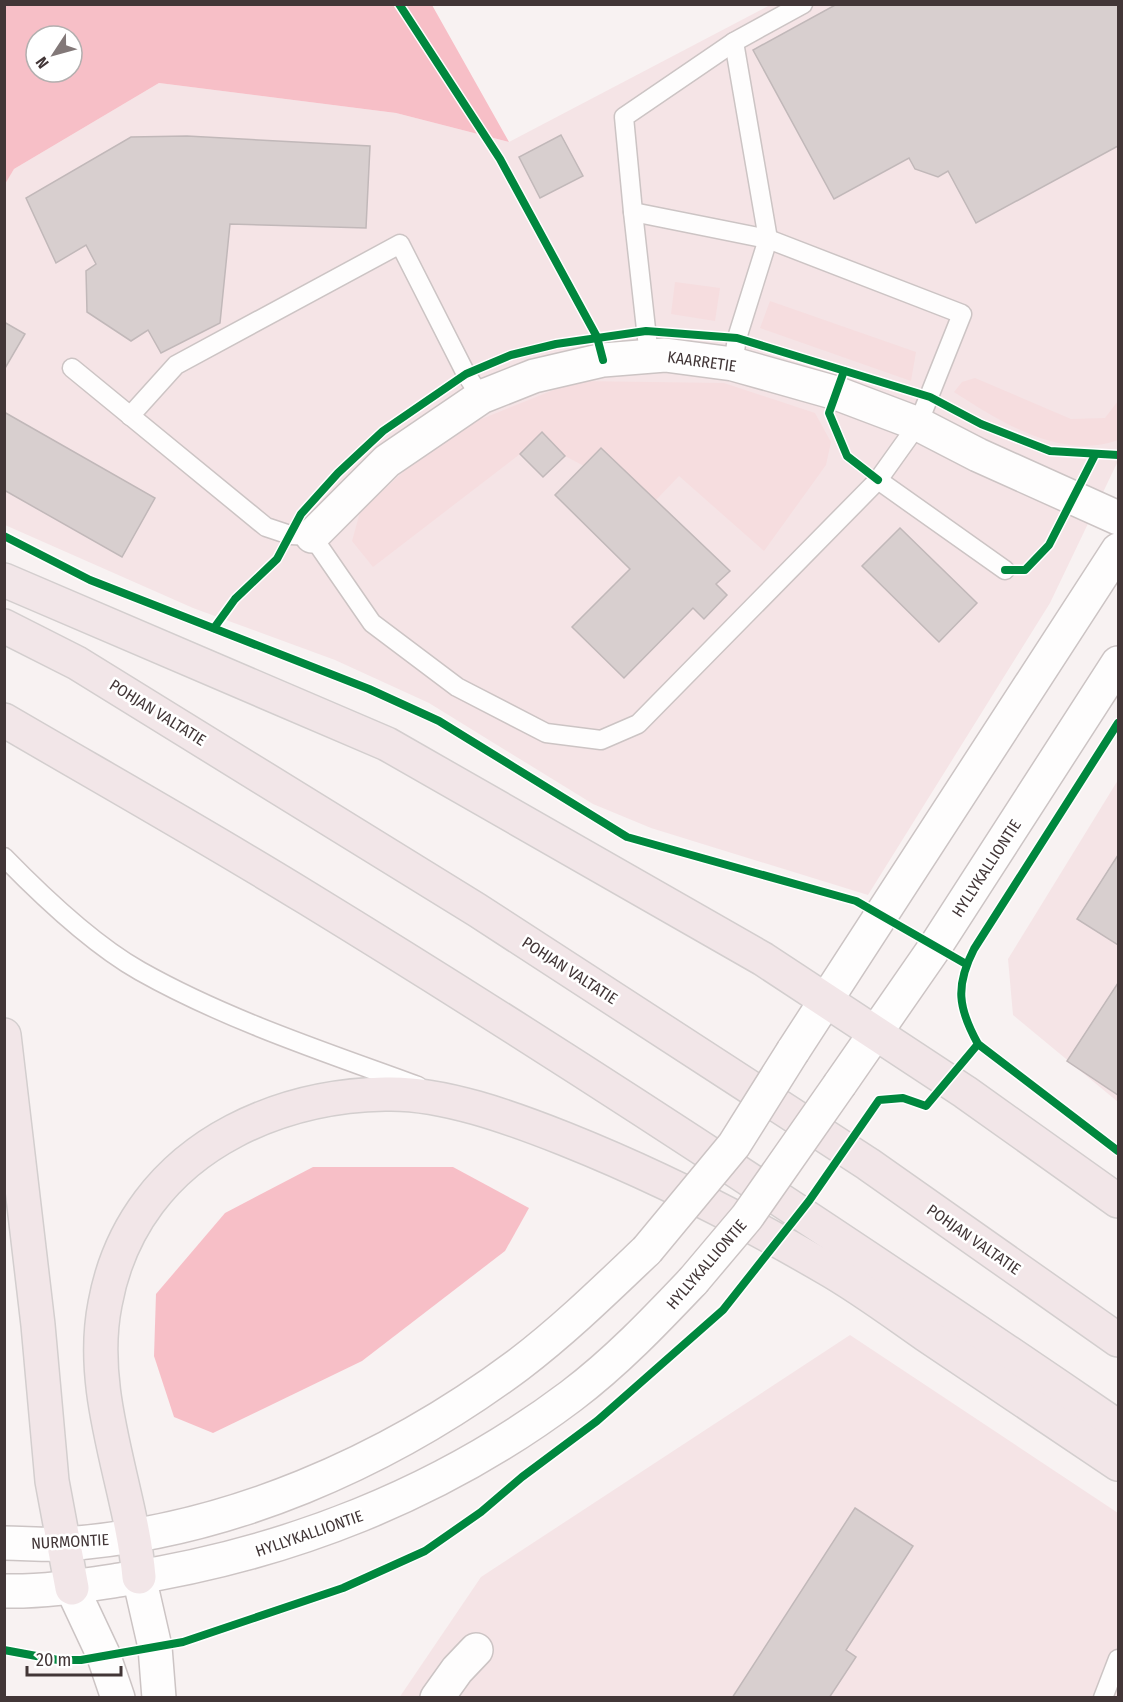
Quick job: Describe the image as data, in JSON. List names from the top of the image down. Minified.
{"streets":{"highway":["POHJAN VALTATIE"],"main road":["KAARRETIE","HYLLYKALLIONTIE","NURMONTIE"]},"scale_bar":"20 m","north":"bottom left"}
